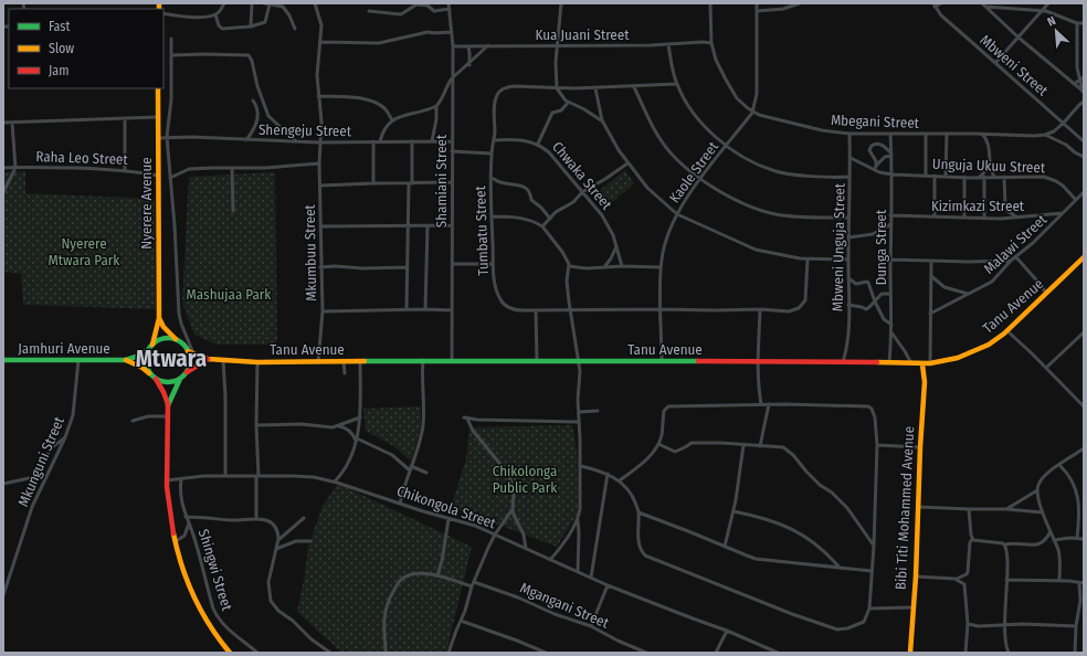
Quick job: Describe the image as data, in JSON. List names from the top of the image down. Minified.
{"streets":{"main road":["Nyerere Avenue","Tanu Avenue","Jamhuri Avenue","Bibi Titi Mohammed Avenue"],"street":["Kua Juani Street","Mbweni Street","Mbegani Street","Shengeju Street","Raha Leo Street","Unguja Ukuu Street","Kaole Street","Chwaka Street","Shamiani Street","Kizimkazi Street","Tumbatu Street","Malawi Street","Mbweni Unguja Street","Dunga Street","Mkumbuu Street","Mkunguni Street","Chikongola Street","Shingwi Street","Mgangani Street"]},"crossings":[["Kua Juani Street","Mbegani Street"],["Kua Juani Street","Shamiani Street"],["Mbegani Street","Kaole Street"],["Mbegani Street","Mbweni Unguja Street"],["Mbegani Street","Dunga Street"],["Shengeju Street","Shamiani Street"],["Shengeju Street","Nyerere Avenue"],["Shengeju Street","Mkumbuu Street"],["Raha Leo Street","Nyerere Avenue"],["Unguja Ukuu Street","Malawi Street"],["Unguja Ukuu Street","Mbweni Unguja Street"],["Unguja Ukuu Street","Dunga Street"],["Kaole Street","Tumbatu Street"],["Kaole Street","Tanu Avenue"],["Chwaka Street","Tumbatu Street"],["Shamiani Street","Tanu Avenue"],["Kizimkazi Street","Malawi Street"],["Kizimkazi Street","Dunga Street"],["Mbweni Unguja Street","Tanu Avenue"],["Dunga Street","Tanu Avenue"],["Mkumbuu Street","Tanu Avenue"],["Tanu Avenue","Bibi Titi Mohammed Avenue"],["Jamhuri Avenue","Mkunguni Street"],["Chikongola Street","Shingwi Street"]],"districts":["Mtwara"],"parks":["Nyerere Mtwara Park","Mashujaa Park","Chikolonga Public Park"],"legend":["Fast","Slow","Jam"],"north":"top left"}
